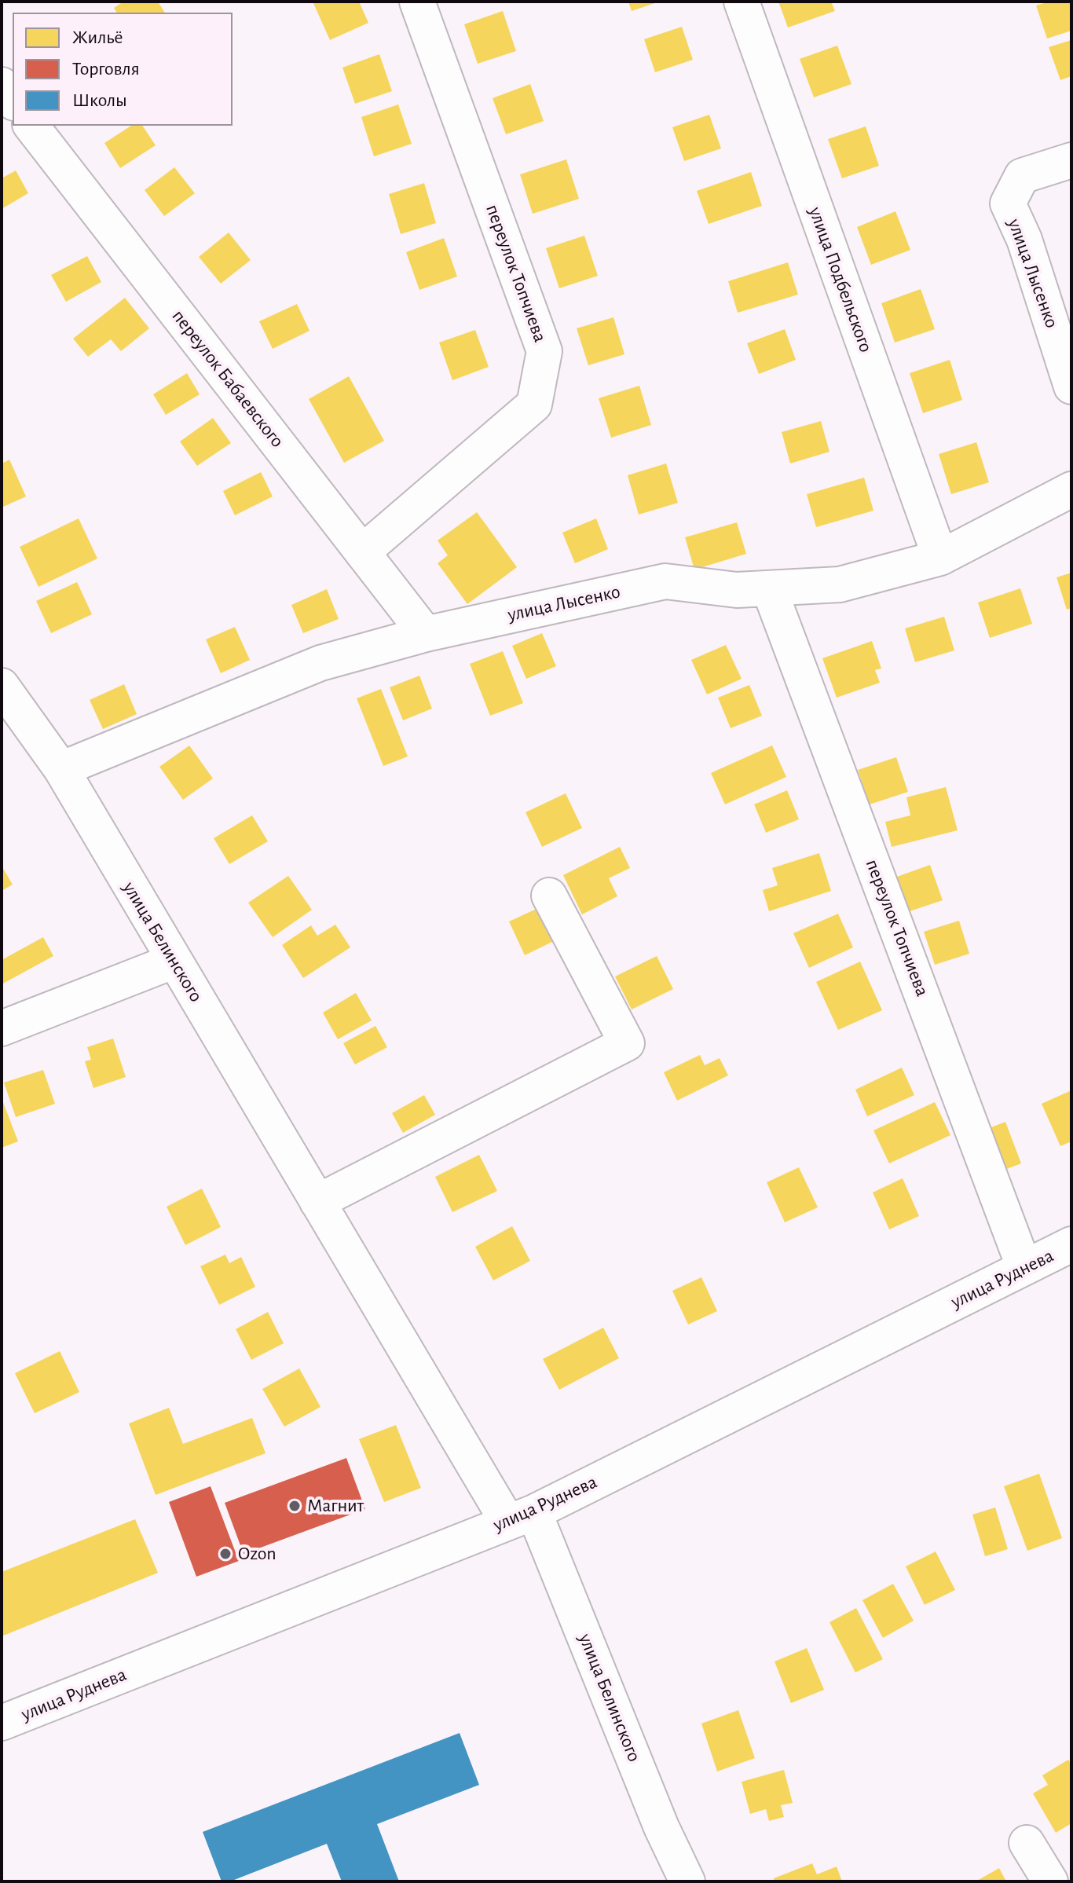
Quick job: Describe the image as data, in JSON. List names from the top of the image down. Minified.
{"streets":{"street":["переулок Топчиева","улица Лысенко","улица Подбельского","переулок Бабаевского","улица Белинского","улица Руднева"]},"crossings":[["переулок Топчиева","улица Лысенко"],["переулок Топчиева","переулок Бабаевского"],["переулок Топчиева","улица Руднева"],["улица Лысенко","улица Подбельского"],["улица Лысенко","переулок Бабаевского"],["улица Лысенко","улица Белинского"],["улица Белинского","улица Руднева"]],"places":["Магнит","Ozon"],"legend":["Жильё","Торговля","Школы"]}
